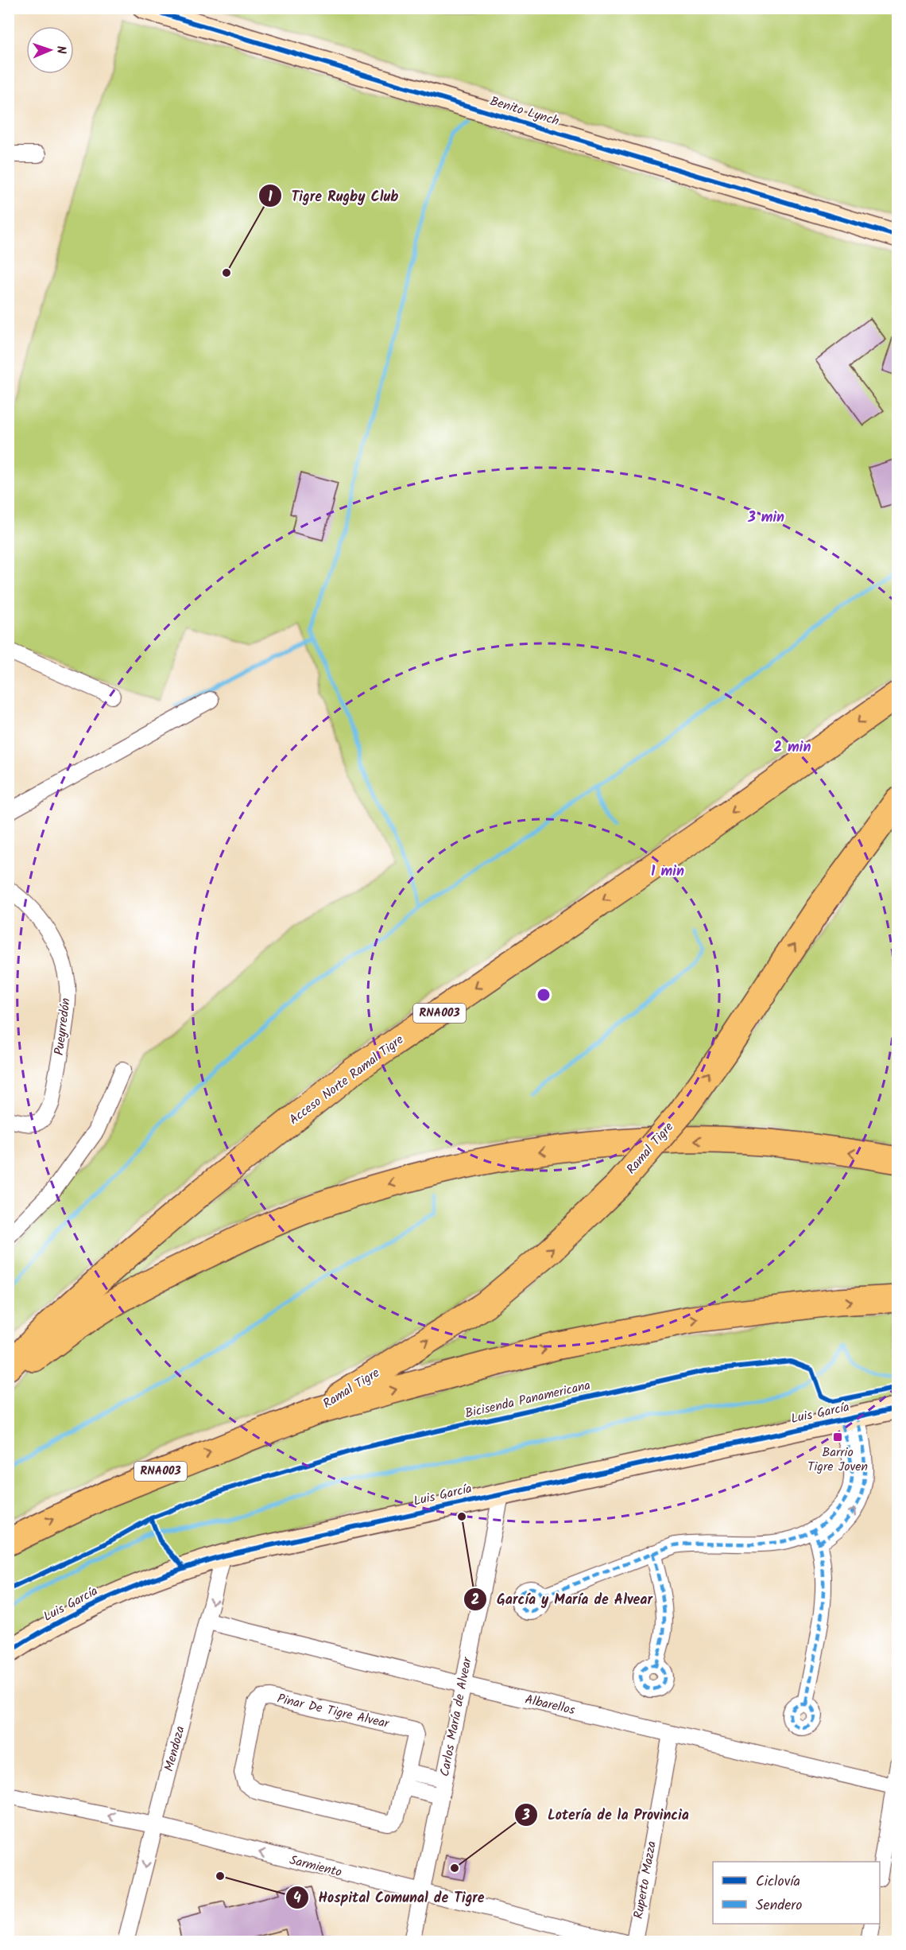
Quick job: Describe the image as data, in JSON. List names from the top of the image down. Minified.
{"streets":{"highway":["RNA003","Acceso Norte Ramal Tigre","Ramal Tigre"],"street":["Benito Lynch","Pueyrredón","Luis García","Albarellos","Pinar De Tigre Alvear","Carlos María de Alvear","Mendoza","Sarmiento","Ruperto Mazza"],"cycle path":["Bicisenda Panamericana"]},"crossings":[["RNA003","Ramal Tigre"],["Luis García","Carlos María de Alvear"],["Luis García","Mendoza"],["Albarellos","Carlos María de Alvear"],["Albarellos","Mendoza"],["Albarellos","Ruperto Mazza"],["Carlos María de Alvear","Sarmiento"],["Mendoza","Sarmiento"]],"one_way":["Acceso Norte Ramal Tigre","Ramal Tigre","Mendoza","Sarmiento"],"places":{"other":["Tigre Rugby Club","García y María de Alvear","Lotería de la Provincia","Hospital Comunal de Tigre"],"transit":["Barrio Tigre Joven"]},"legend":["Ciclovía","Sendero"],"north":"right","rings":["3 min","2 min","1 min"]}
